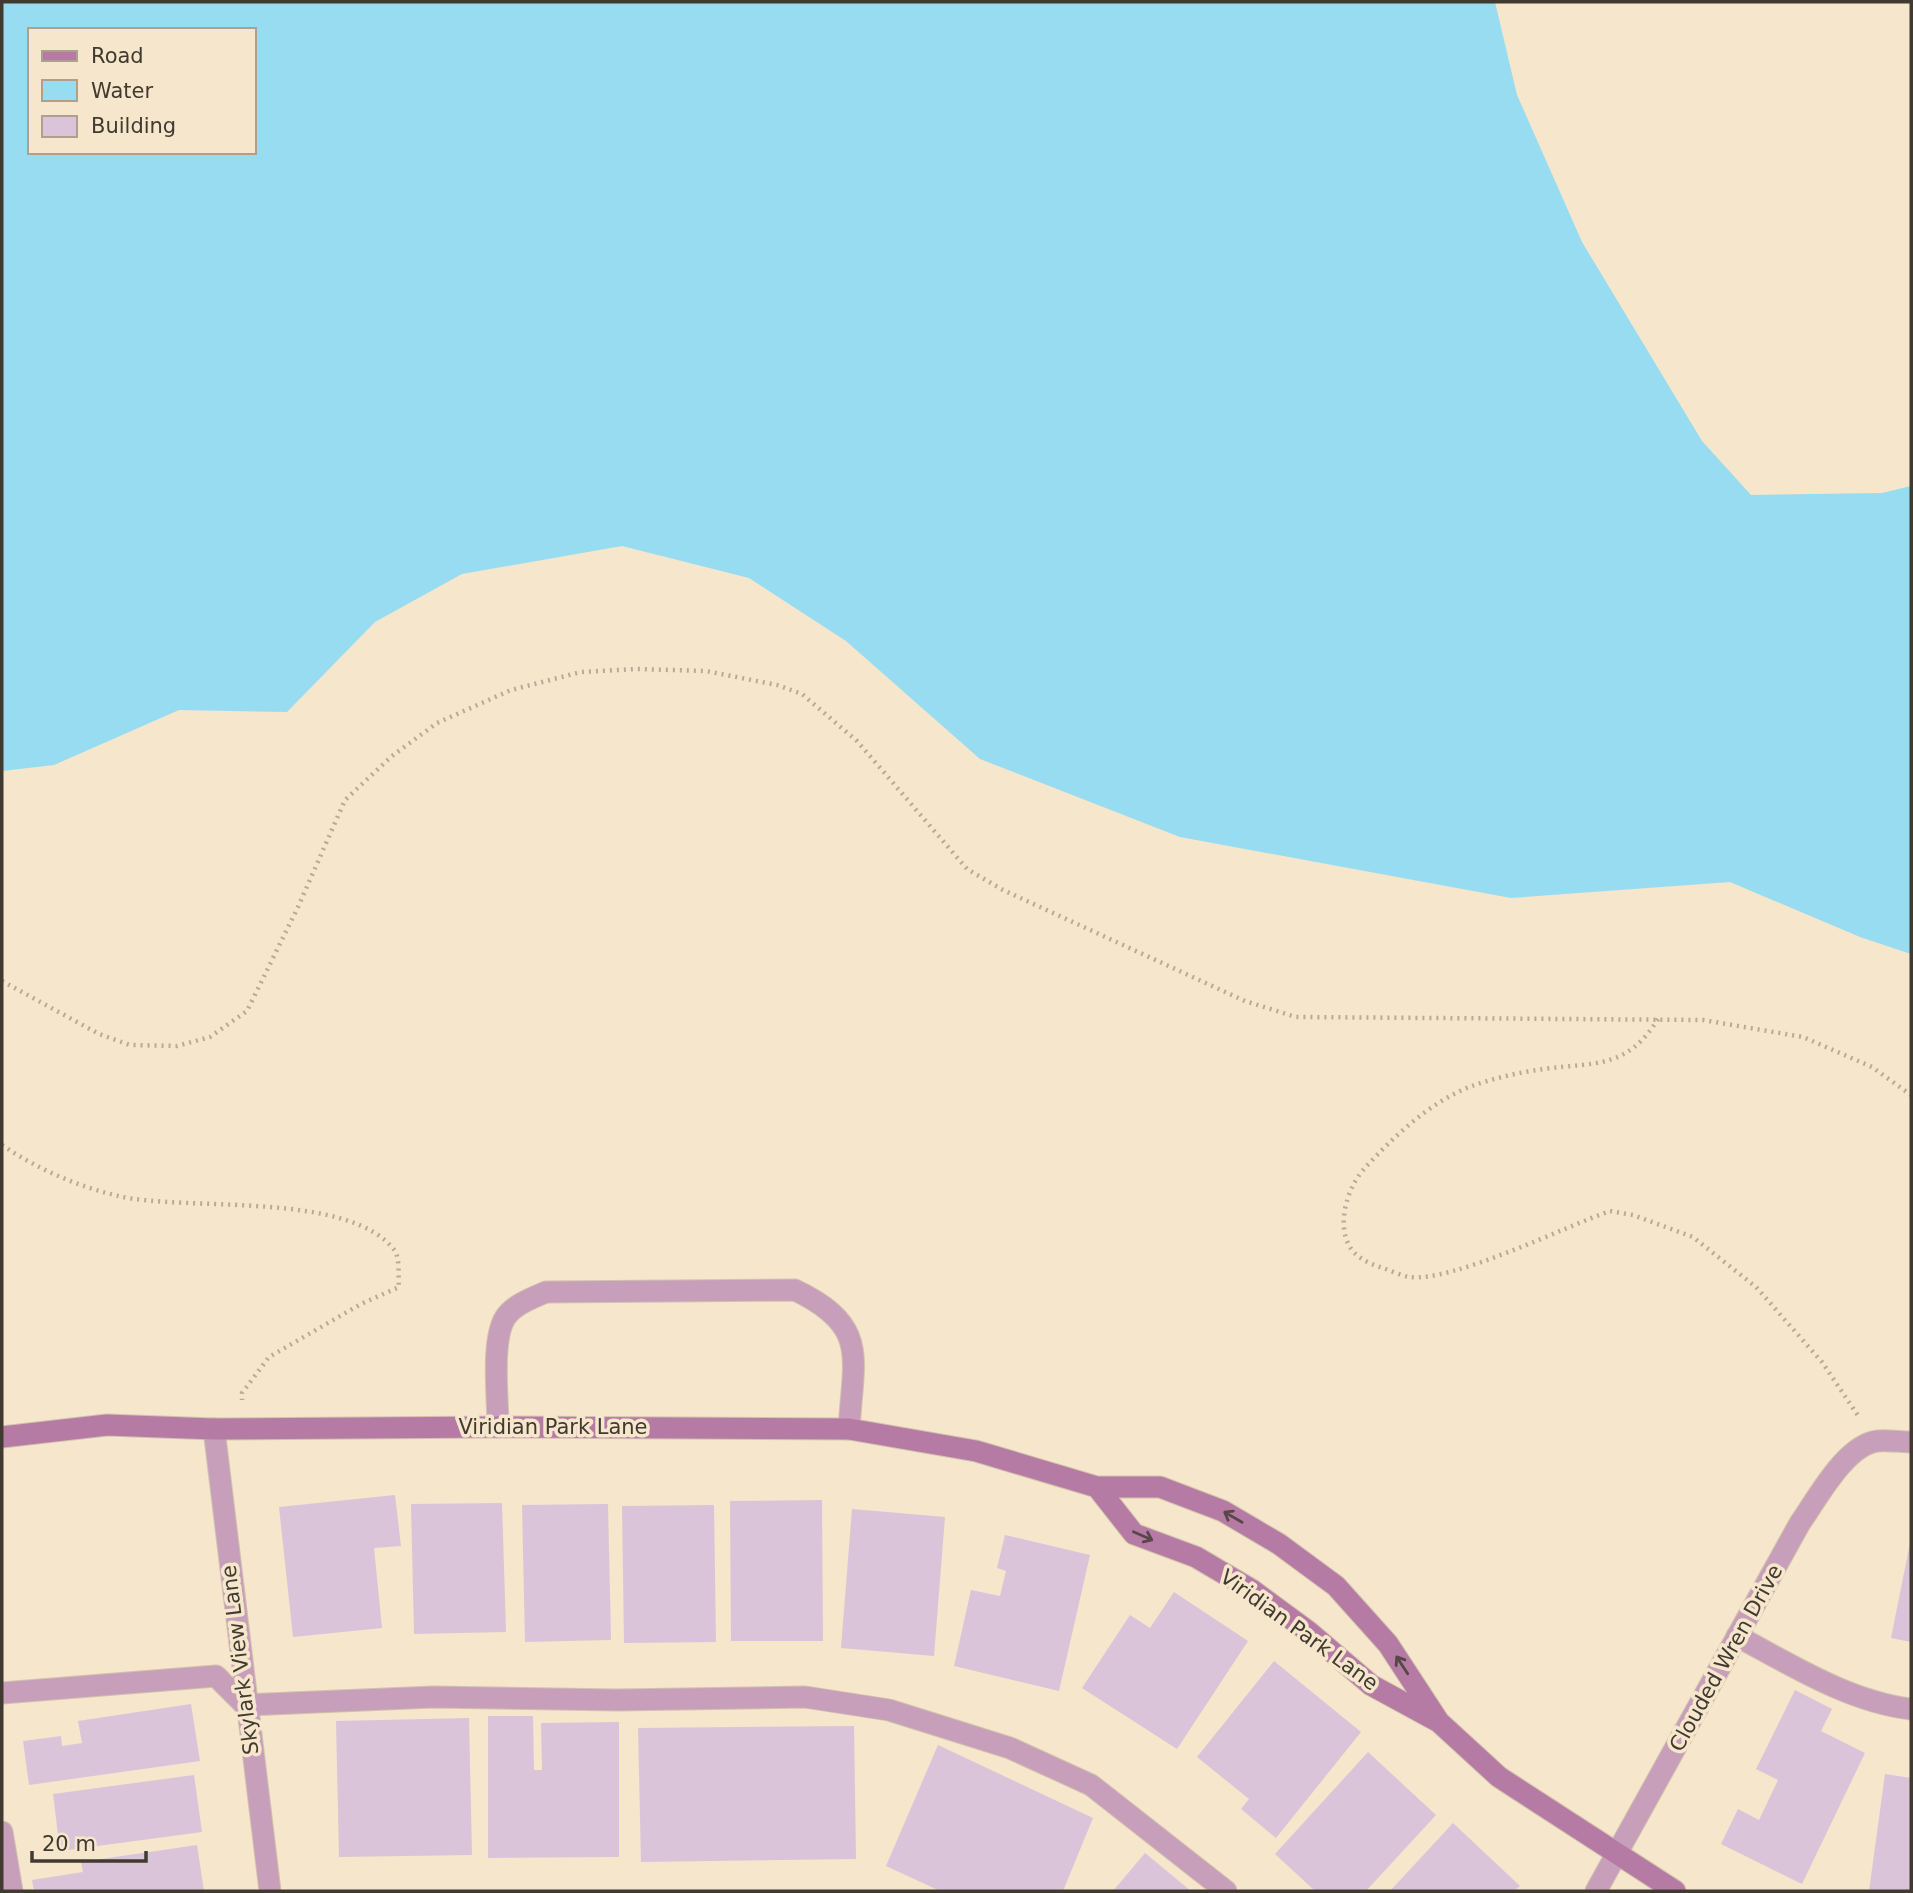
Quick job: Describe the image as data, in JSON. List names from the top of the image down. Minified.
{"streets":{"street":["Viridian Park Lane","Clouded Wren Drive","Skylark View Lane"]},"crossings":[["Viridian Park Lane","Clouded Wren Drive"],["Viridian Park Lane","Skylark View Lane"]],"legend":["Road","Water","Building"],"scale_bar":"20 m"}
